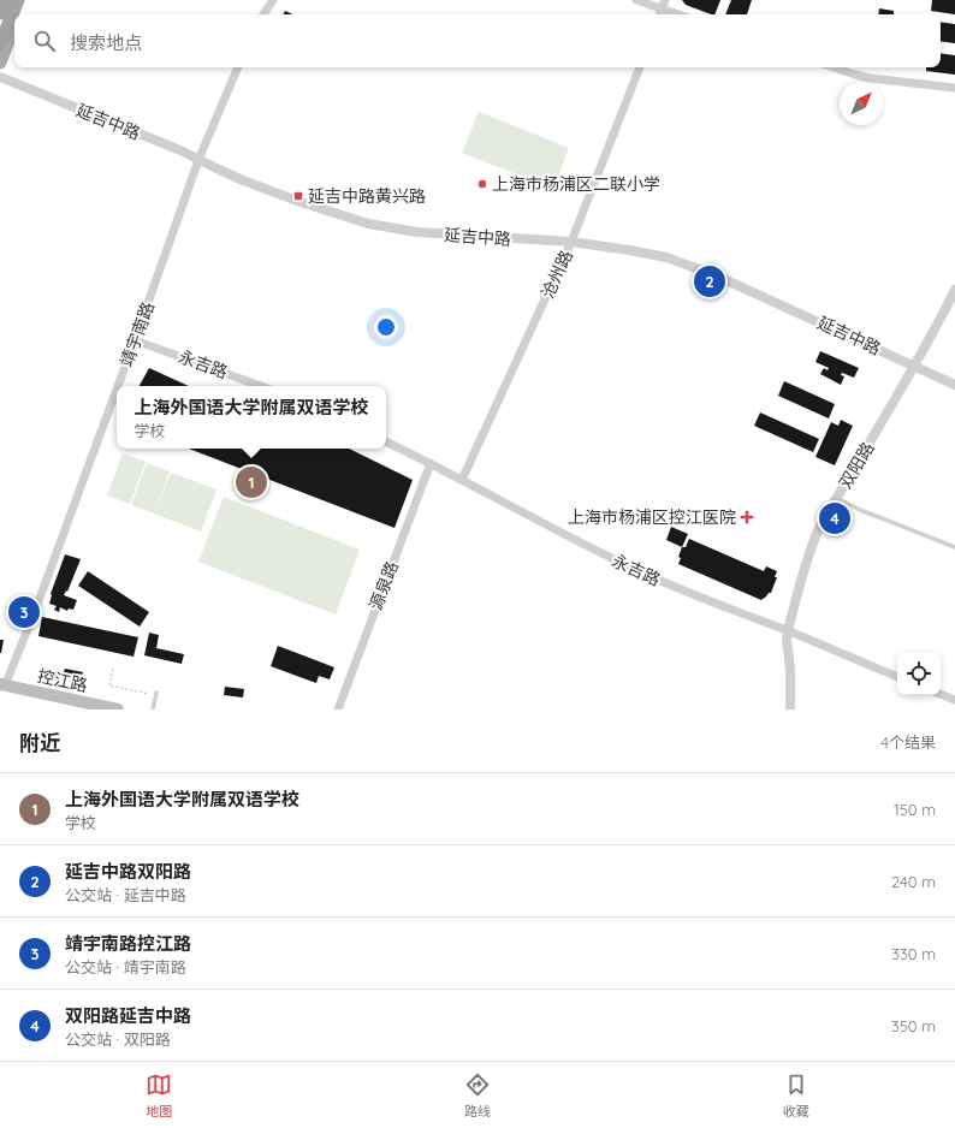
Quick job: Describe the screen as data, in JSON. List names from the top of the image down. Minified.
{"streets":{"main road":["控江路"],"street":["延吉中路","沧州路","靖宇南路","永吉路","双阳路","源泉路"]},"crossings":[["延吉中路","沧州路"],["延吉中路","靖宇南路"],["延吉中路","双阳路"],["沧州路","永吉路"],["靖宇南路","永吉路"],["靖宇南路","控江路"],["永吉路","双阳路"],["永吉路","源泉路"]],"places":{"other":["上海市杨浦区二联小学"],"transit":["延吉中路黄兴路"],"health":["上海市杨浦区控江医院"]},"north":"top right","page":{"search":"搜索地点","pins":["2","1","4","3"],"popup":["上海外国语大学附属双语学校","学校"],"heading":["附近","4个结果"],"list":[{"mark":"1","name":"上海外国语大学附属双语学校","note":"学校","value":"150 m"},{"mark":"2","name":"延吉中路双阳路","note":"公交站 · 延吉中路","value":"240 m"},{"mark":"3","name":"靖宇南路控江路","note":"公交站 · 靖宇南路","value":"330 m"},{"mark":"4","name":"双阳路延吉中路","note":"公交站 · 双阳路","value":"350 m"}],"nav":["地图","路线","收藏"]}}
